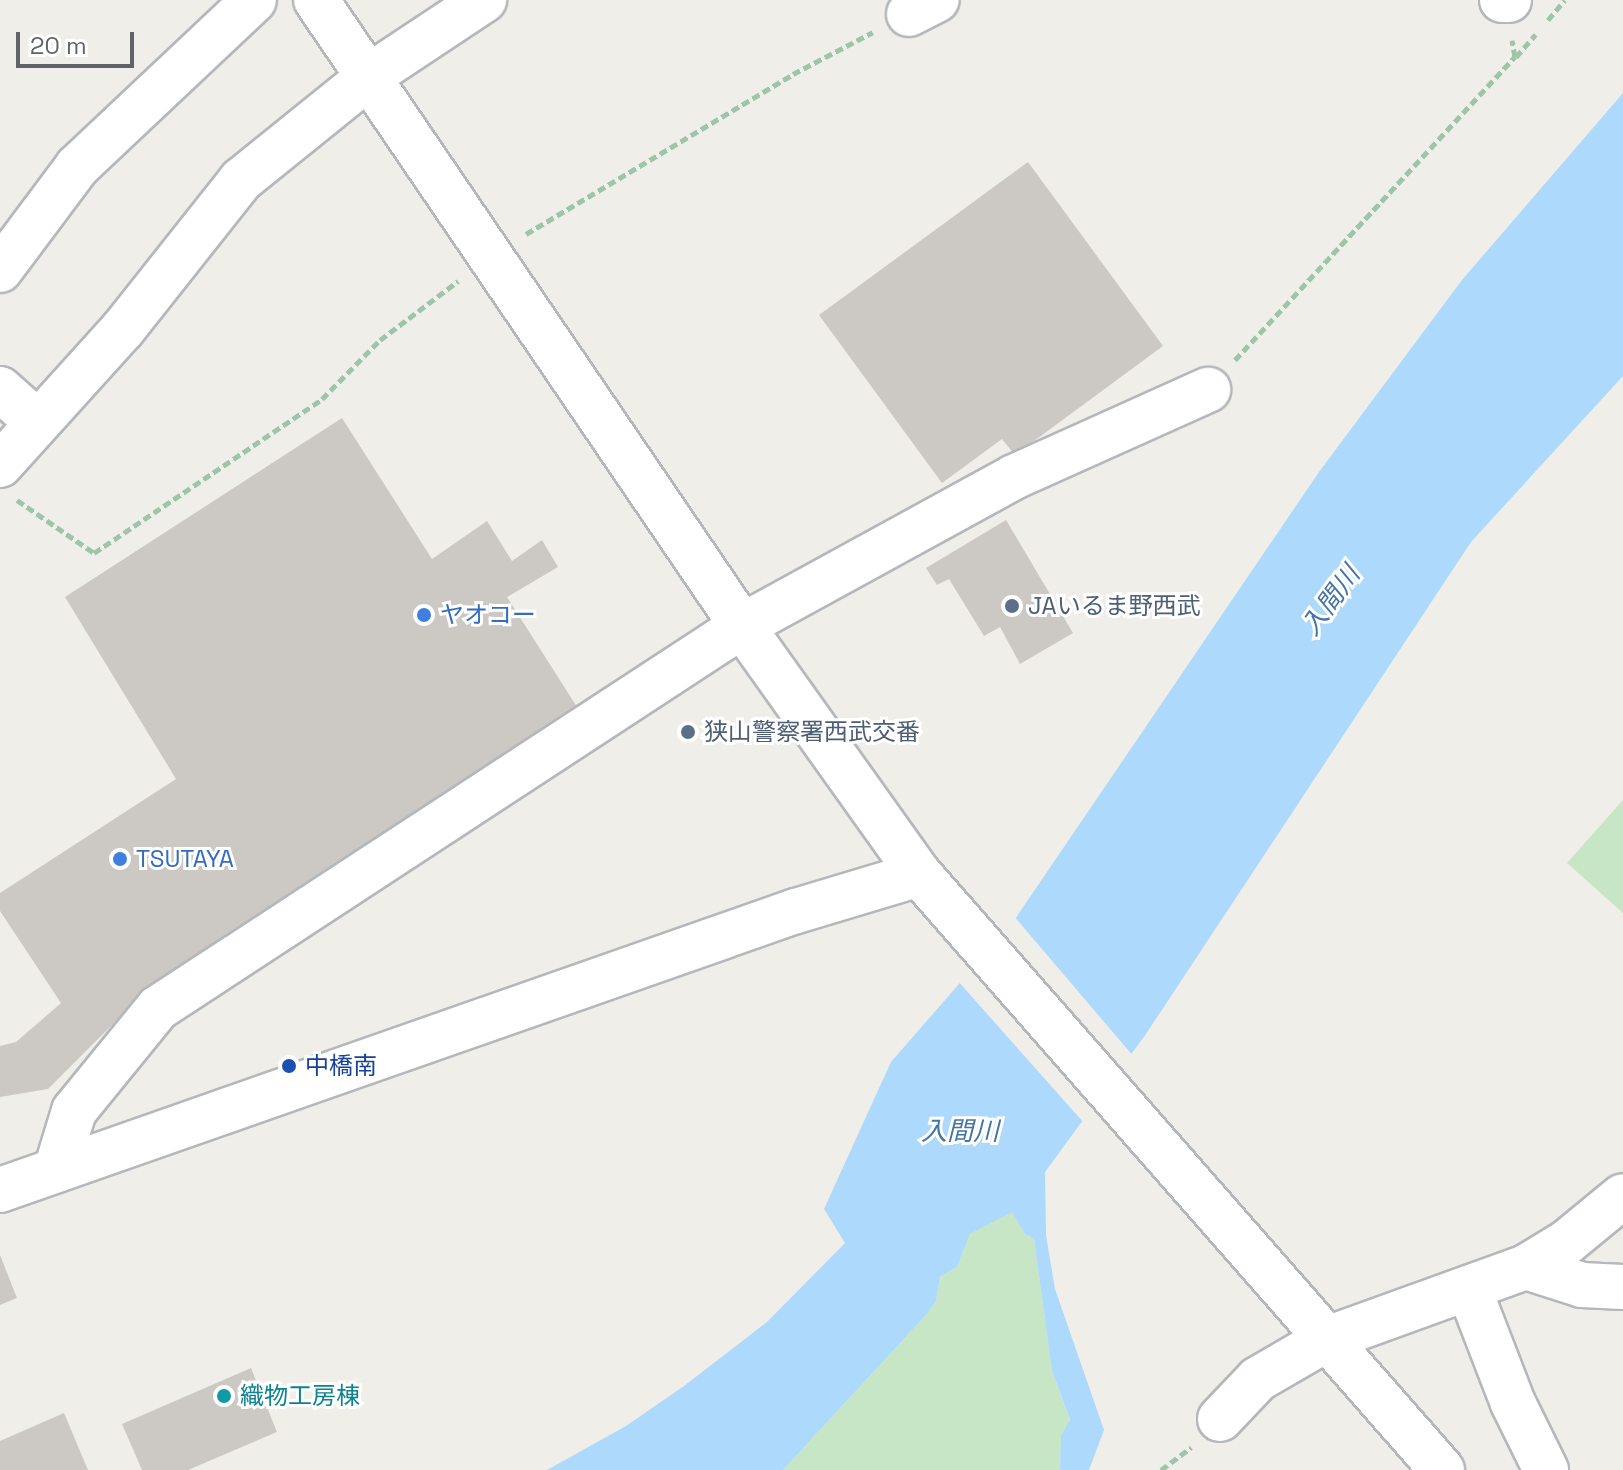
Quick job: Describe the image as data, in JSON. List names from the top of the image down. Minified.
{"water":["入間川"],"places":["JAいるま野西武","ヤオコー","狭山警察署西武交番","TSUTAYA","中橋南","織物工房棟"],"scale_bar":"20 m"}
